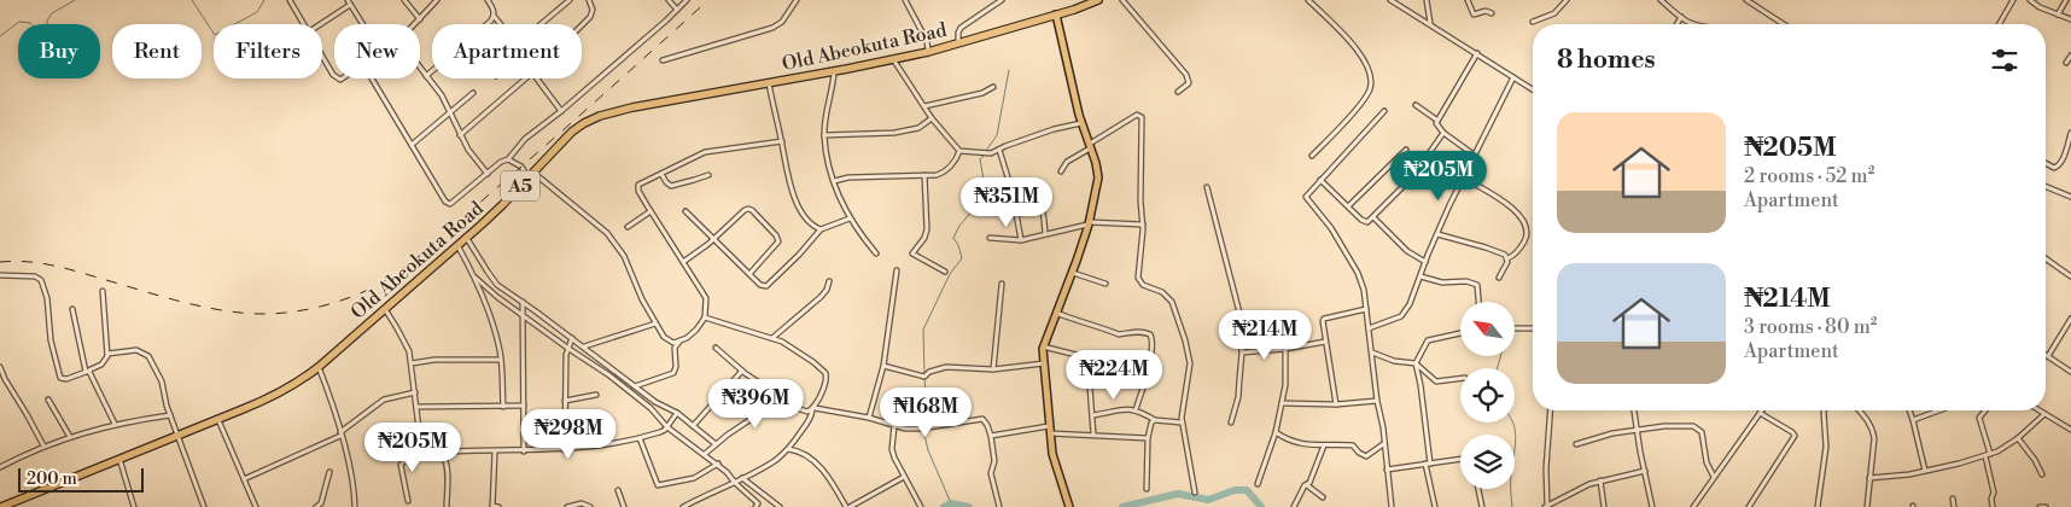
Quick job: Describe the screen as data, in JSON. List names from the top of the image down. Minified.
{"streets":{"highway":["Old Abeokuta Road","A5"]},"scale_bar":"200 m","north":"top left","page":{"chip":["Buy","Rent","Filters","New","Apartment"],"heading":"8 homes","list":[{"name":"₦205M","note":"2 rooms · 52 m² · Apartment"},{"name":"₦214M","note":"3 rooms · 80 m² · Apartment"}],"price":["₦205M","₦351M","₦214M","₦224M","₦396M","₦168M","₦298M","₦205M"],"scale":"200 m"}}
